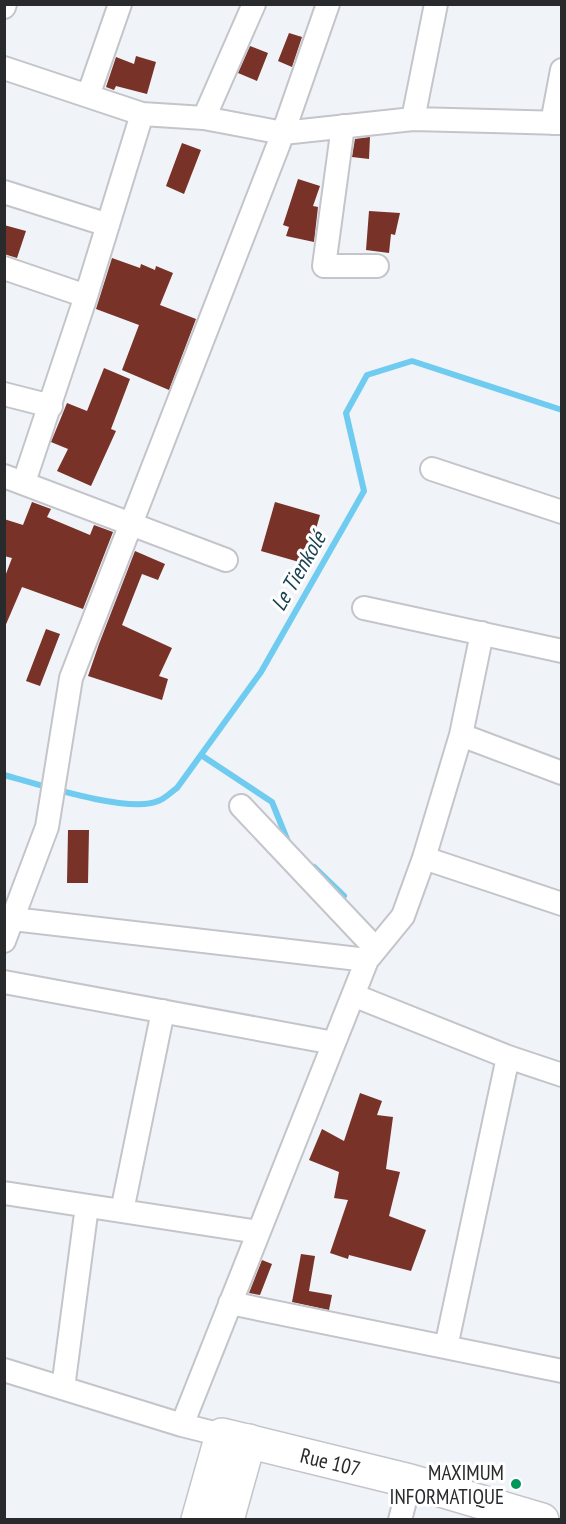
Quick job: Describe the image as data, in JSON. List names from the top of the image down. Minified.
{"streets":{"main road":["Rue 107"]},"water":["Le Tienkolé"],"places":["MAXIMUM INFORMATIQUE"]}
